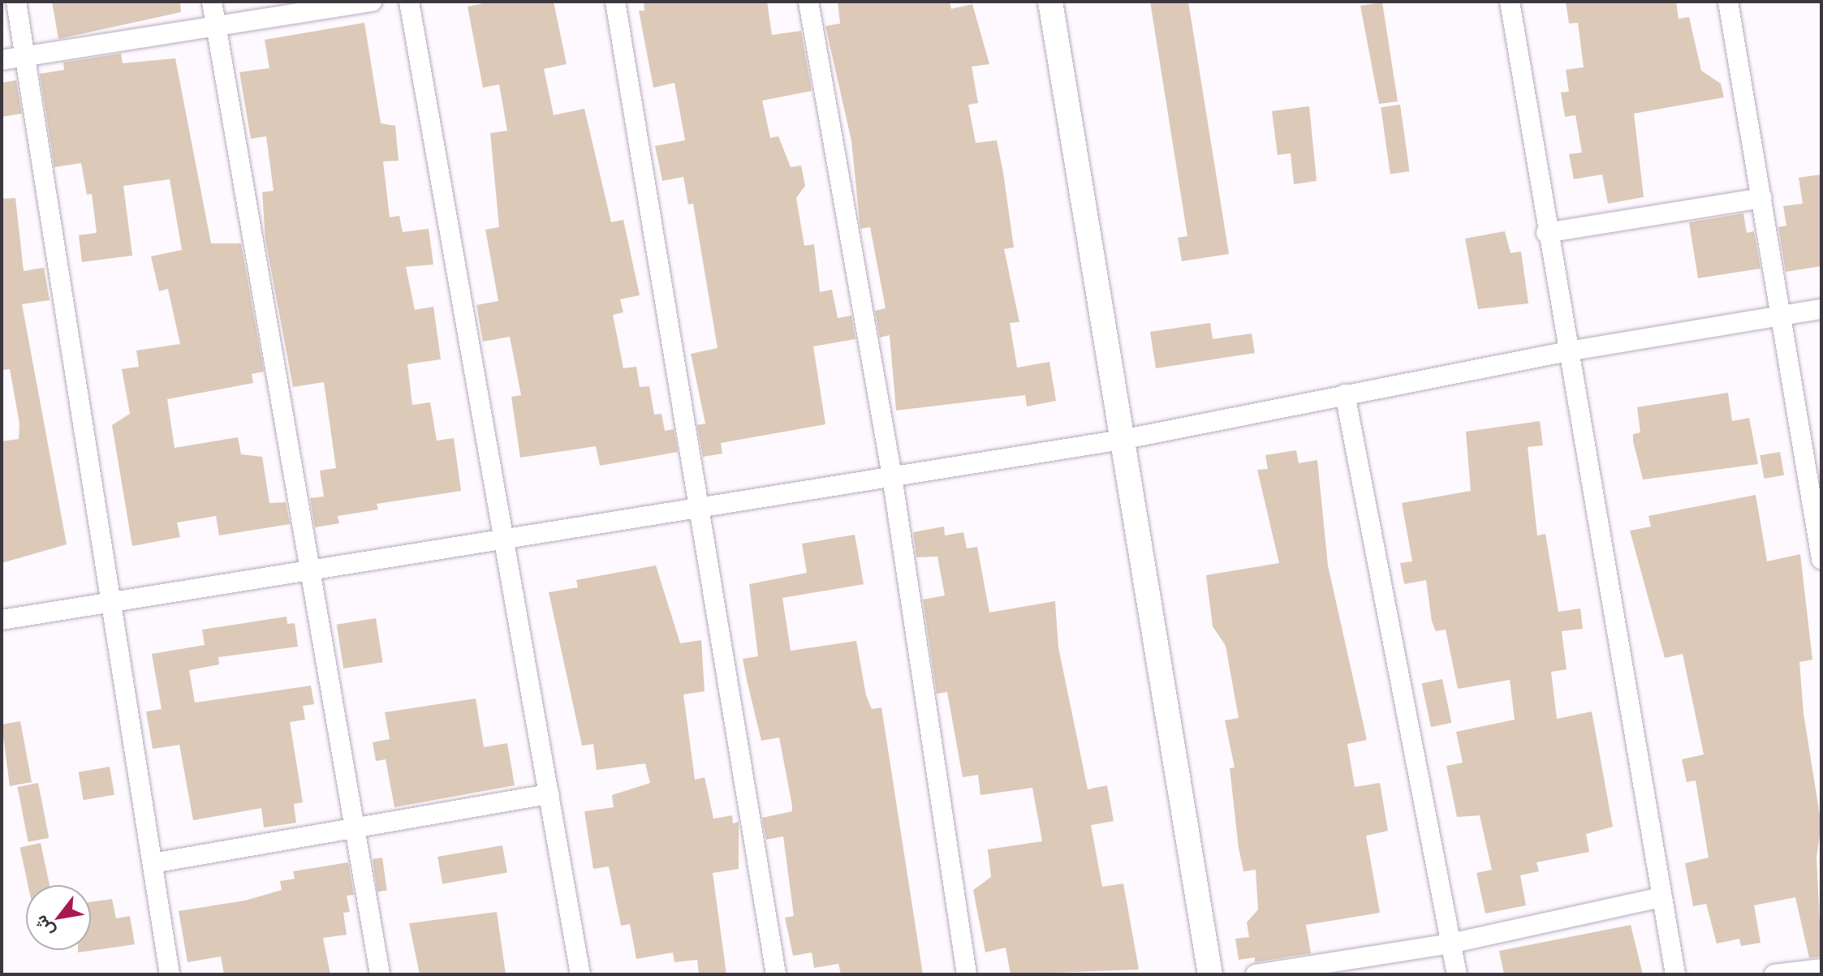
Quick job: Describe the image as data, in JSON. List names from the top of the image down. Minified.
{"north":"bottom left"}
